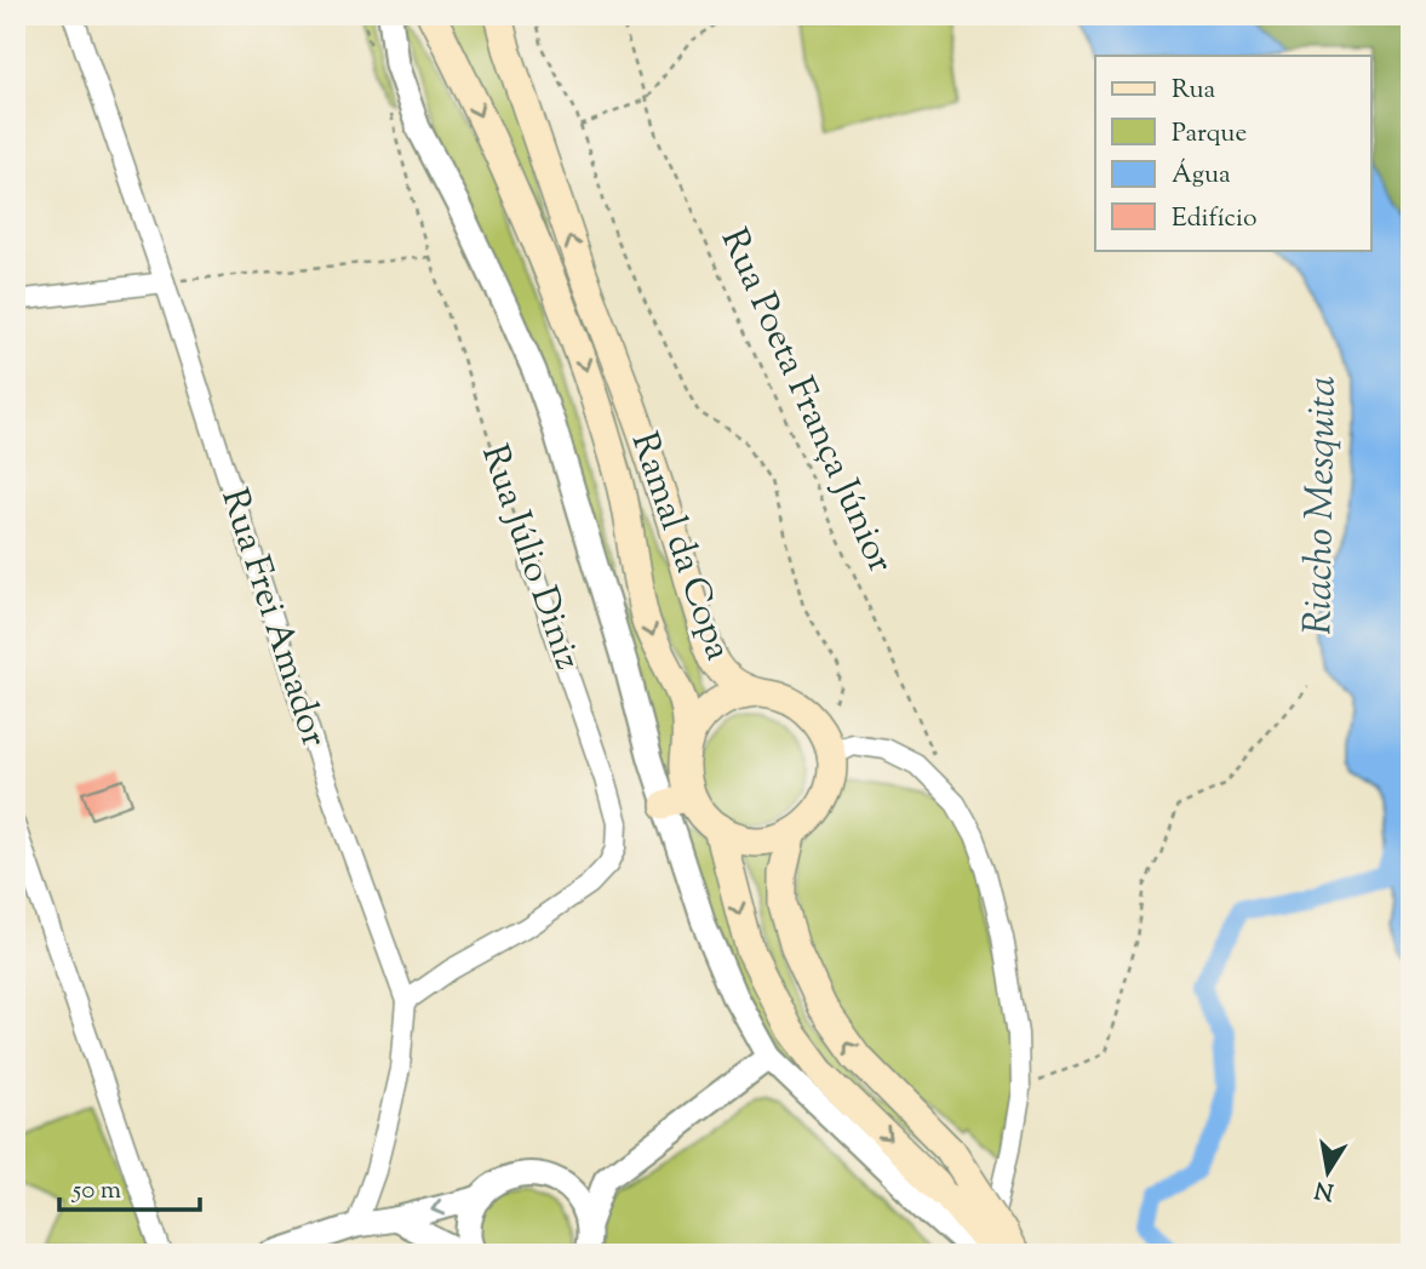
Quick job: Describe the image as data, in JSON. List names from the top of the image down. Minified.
{"streets":{"main road":["Ramal da Copa"],"street":["Rua Júlio Diniz","Rua Frei Amador"],"path":["Rua Poeta França Júnior"]},"crossings":[["Rua Júlio Diniz","Rua Frei Amador"]],"water":["Riacho Mesquita"],"legend":["Rua","Parque","Água","Edifício"],"scale_bar":"50 m","north":"bottom"}
